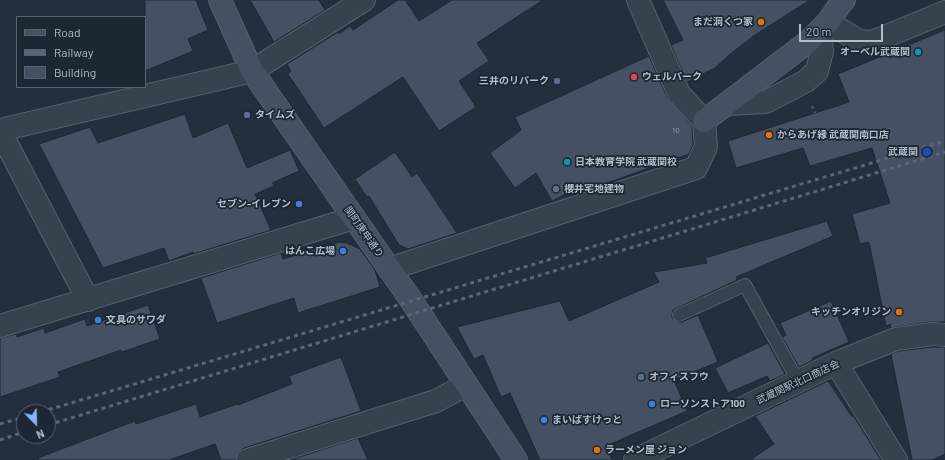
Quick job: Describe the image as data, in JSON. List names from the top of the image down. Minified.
{"streets":{"street":["関町庚申通り","武蔵関駅北口商店会"]},"places":["まだ洞くつ家","オーベル武蔵関","ウェルパーク","三井のリパーク","タイムズ","からあげ縁 武蔵関南口店","武蔵関","日本教育学院 武蔵関校","櫻井宅地建物","セブン-イレブン","はんこ広場","キッチンオリジン","文具のサワダ","オフィスフウ","ローソンストア100","まいばすけっと","ラーメン屋 ジョン"],"house_numbers":["10"],"legend":["Road","Railway","Building"],"scale_bar":"20 m","north":"bottom right"}
